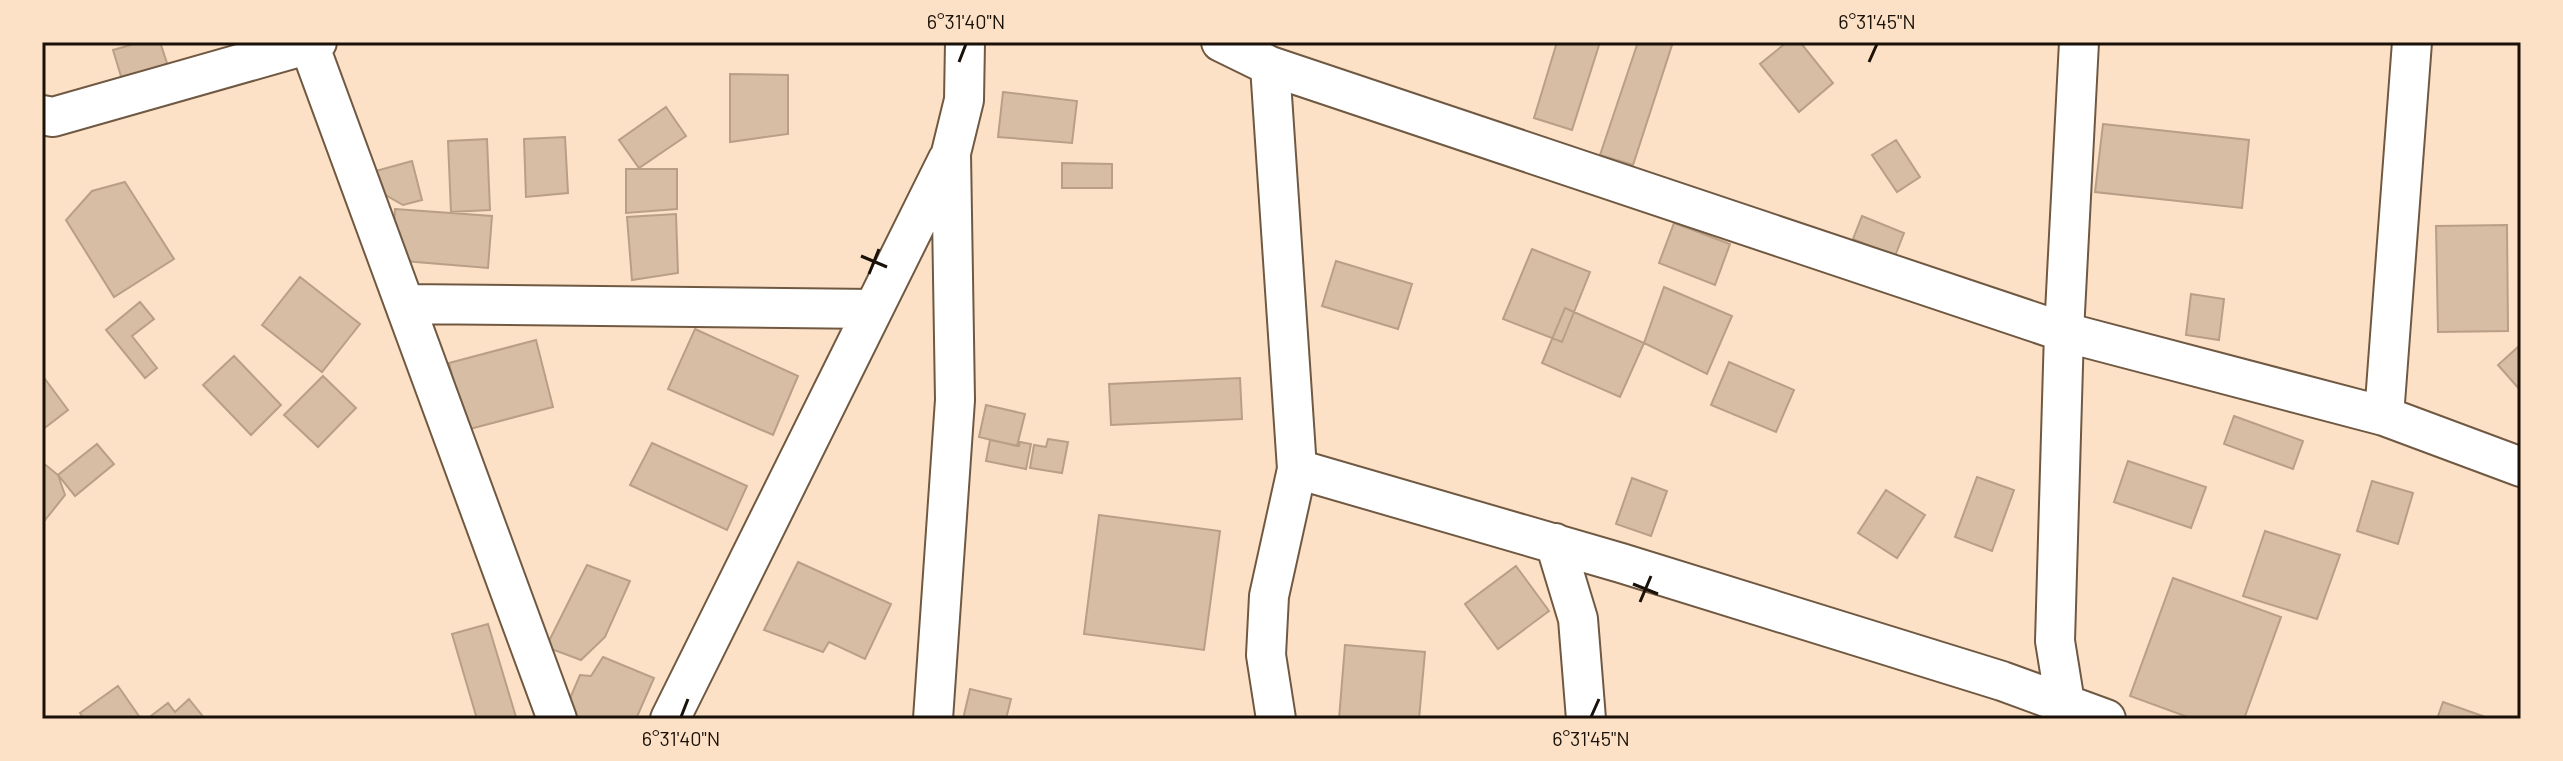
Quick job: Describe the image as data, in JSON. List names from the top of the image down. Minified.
{"coordinates":["6°31'40\"N","6°31'45\"N"]}
